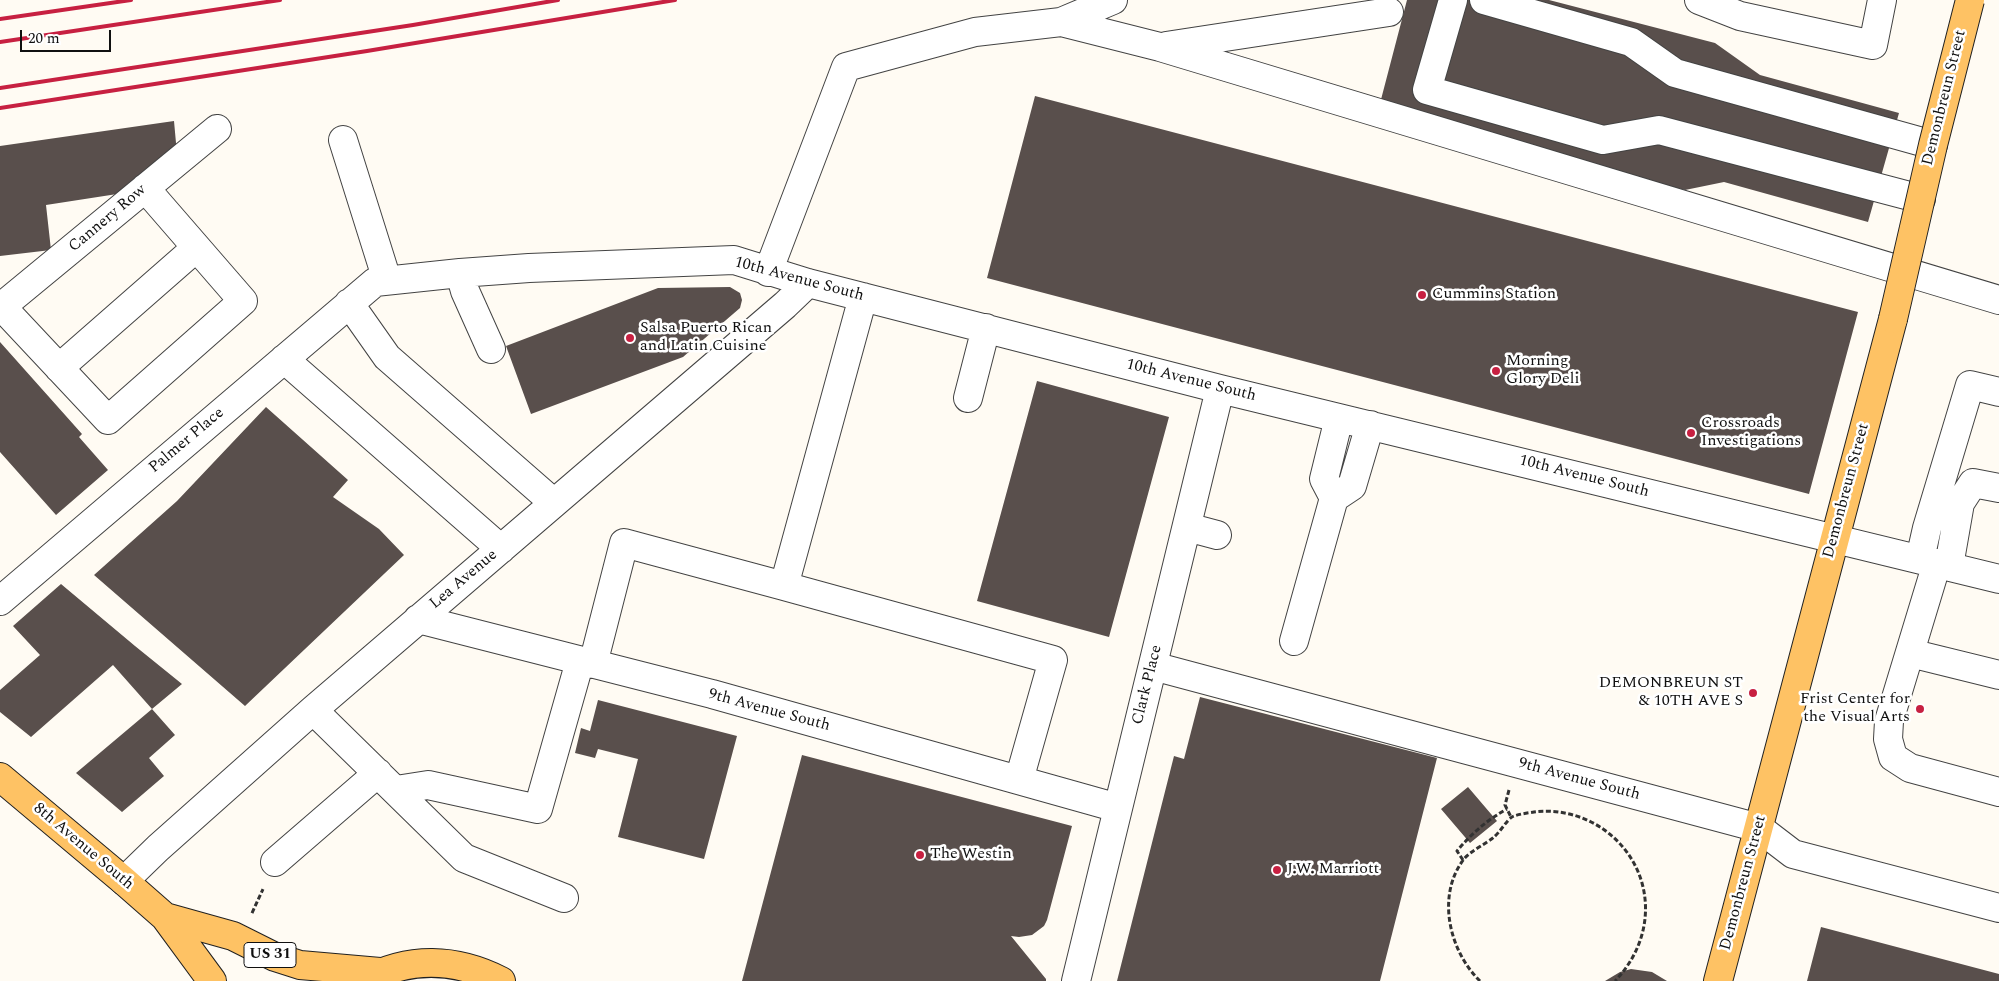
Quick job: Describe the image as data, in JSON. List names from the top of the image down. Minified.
{"streets":{"main road":["Demonbreun Street","8th Avenue South","US 31"],"street":["Cannery Row","10th Avenue South","Palmer Place","Lea Avenue","Clark Place","9th Avenue South"]},"crossings":[["Demonbreun Street","10th Avenue South"],["Demonbreun Street","9th Avenue South"],["10th Avenue South","Palmer Place"],["10th Avenue South","Lea Avenue"],["10th Avenue South","Clark Place"],["Lea Avenue","9th Avenue South"],["Lea Avenue","8th Avenue South"],["Clark Place","9th Avenue South"],["8th Avenue South","US 31"]],"places":["Cummins Station","Salsa Puerto Rican and Latin Cuisine","Morning Glory Deli","Crossroads Investigations","DEMONBREUN ST & 10TH AVE S","Frist Center for the Visual Arts","The Westin","J.W. Marriott"],"scale_bar":"20 m"}
